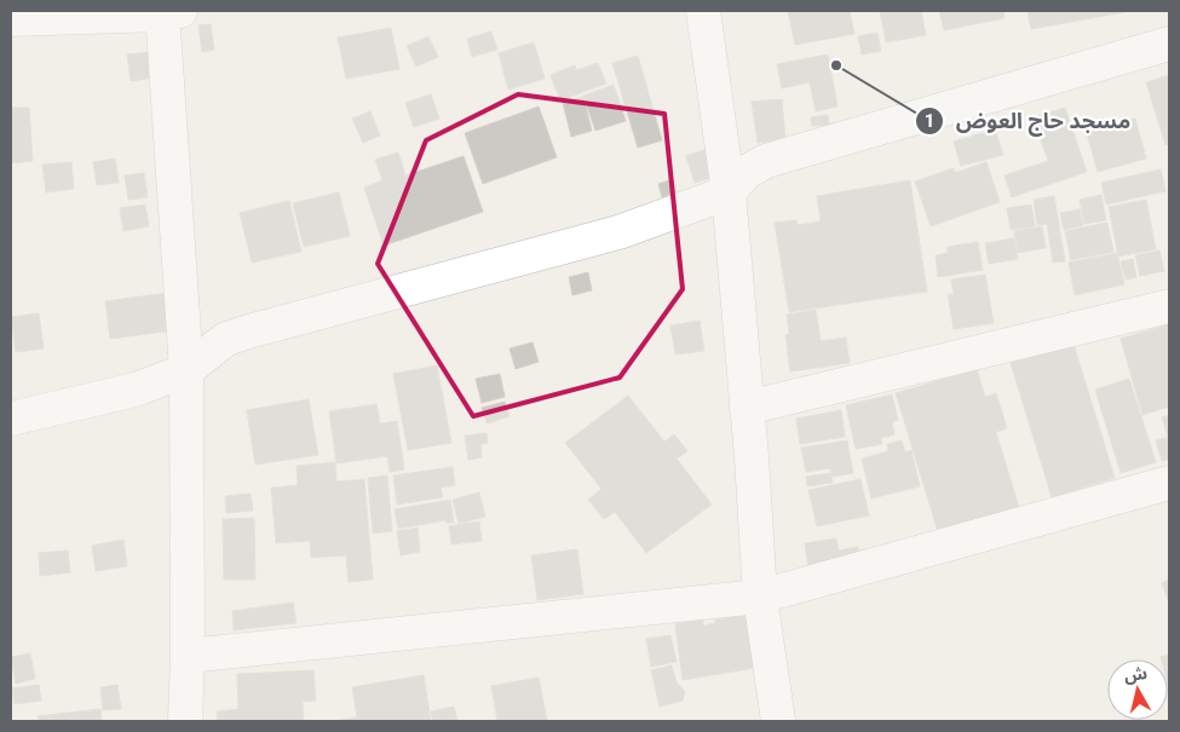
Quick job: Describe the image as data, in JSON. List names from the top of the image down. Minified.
{"places":["مسجد حاج العوض"],"north":"top"}
